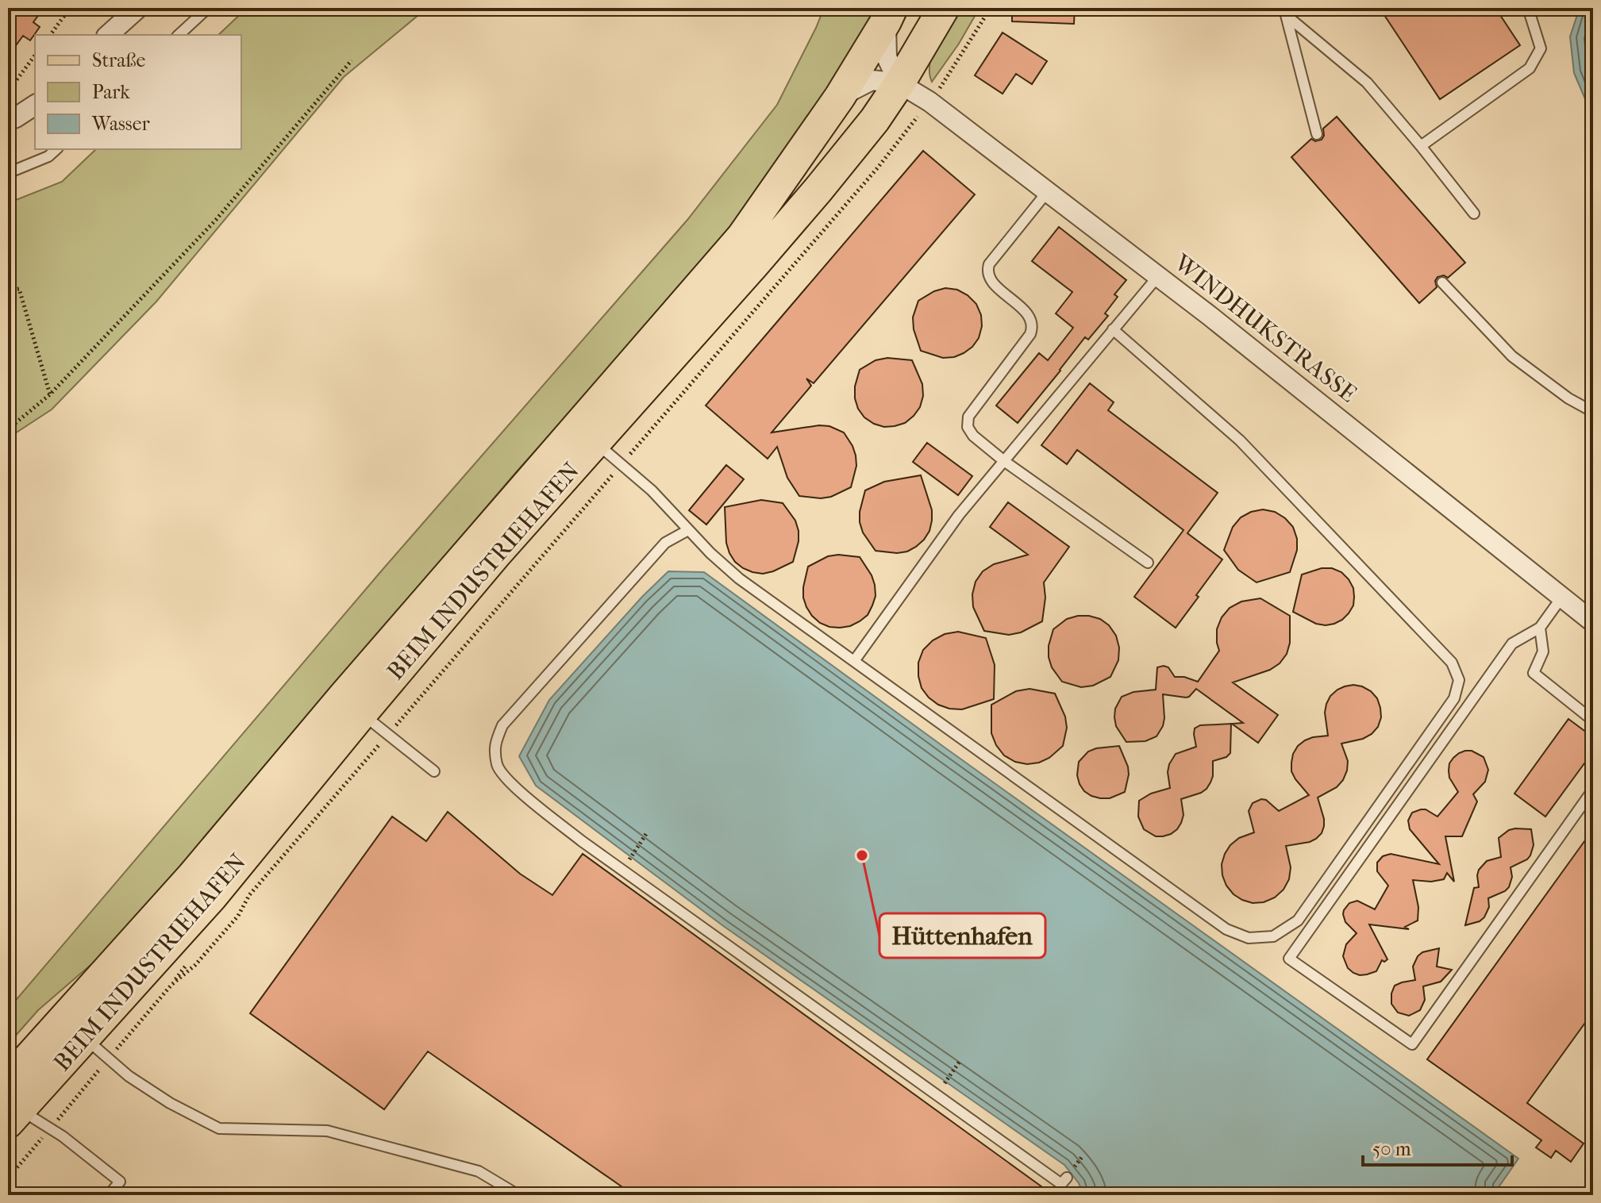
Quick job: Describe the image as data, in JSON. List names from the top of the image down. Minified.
{"streets":{"main road":["BEIM INDUSTRIEHAFEN"],"street":["WINDHUKSTRASSE"]},"crossings":[["WINDHUKSTRASSE","BEIM INDUSTRIEHAFEN"]],"places":["Hüttenhafen"],"legend":["Straße","Park","Wasser"],"scale_bar":"50 m"}
